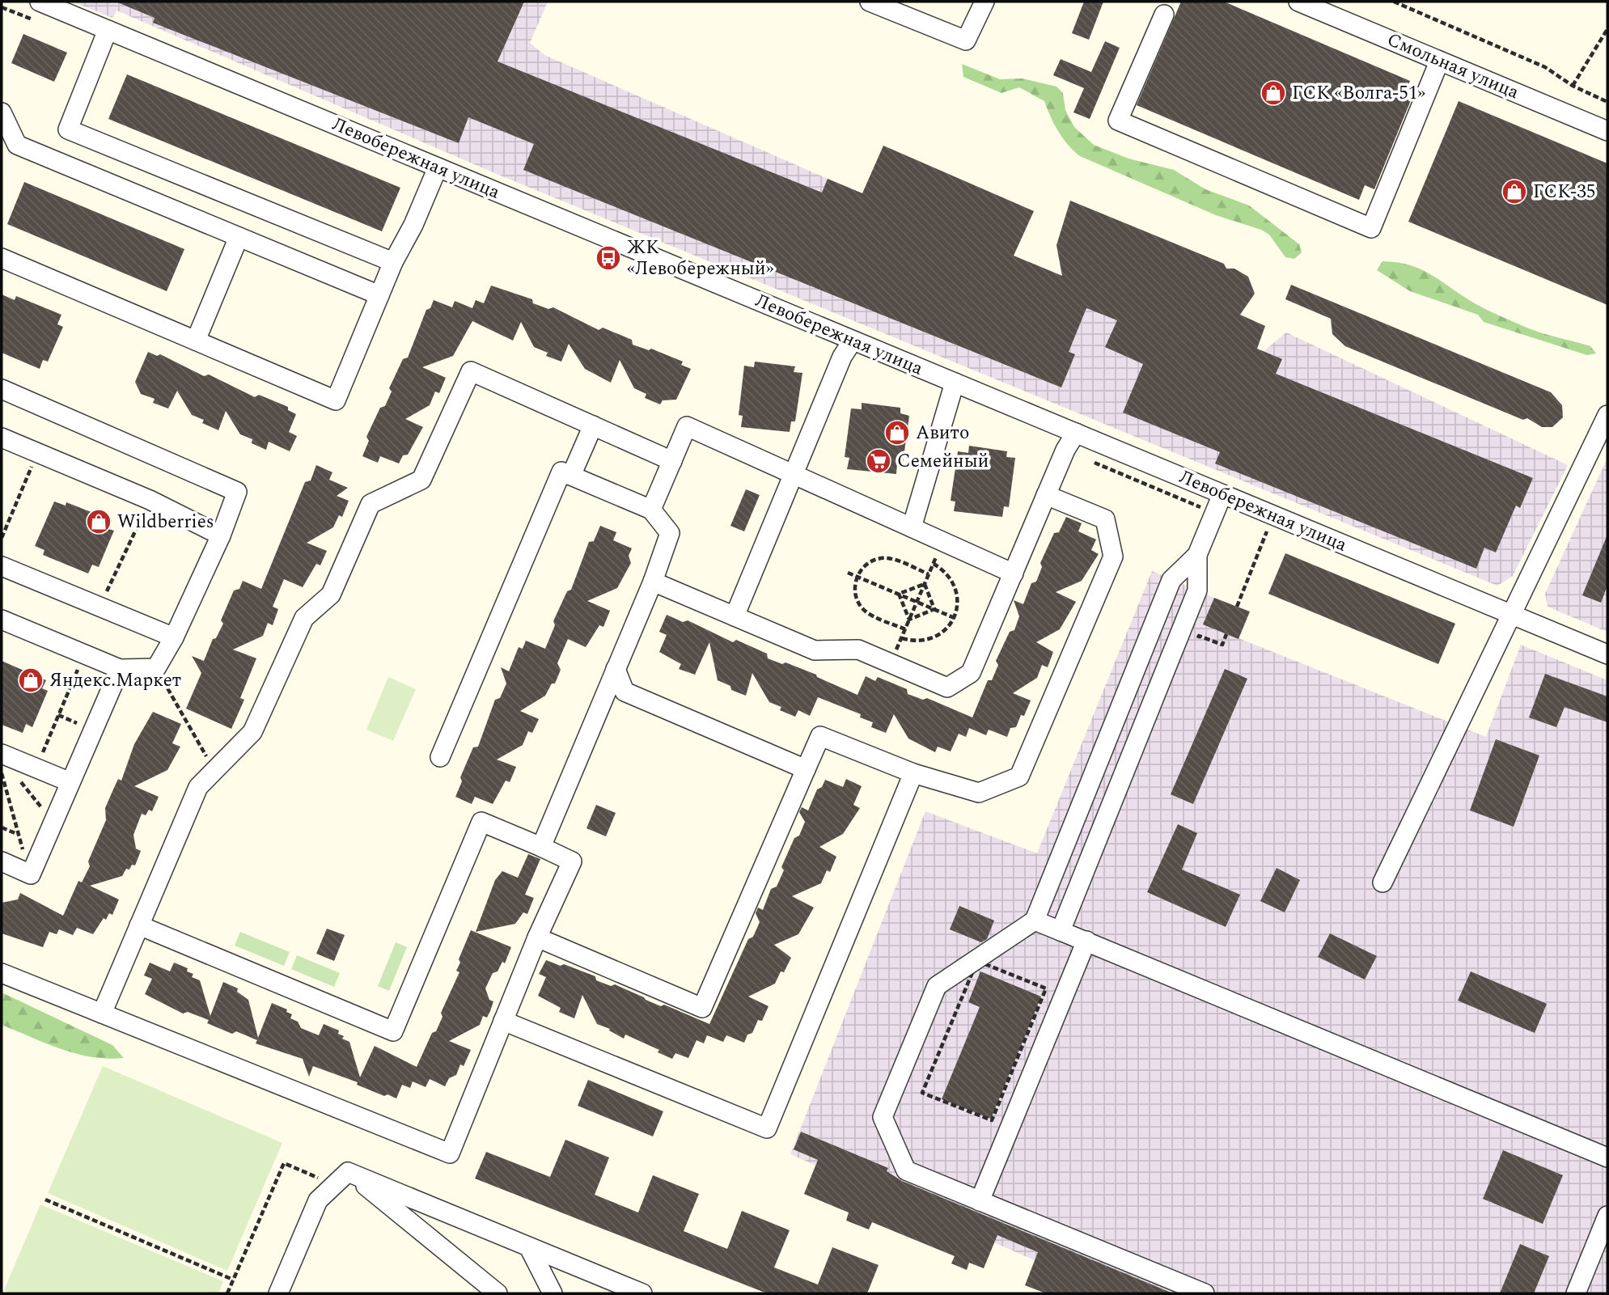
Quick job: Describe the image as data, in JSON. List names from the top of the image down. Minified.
{"streets":{"street":["Смольная улица","Левобережная улица"]},"places":{"shop":["ГСК «Волга-51»","ГСК-35","Авито","Wildberries","Яндекс.Маркет"],"bus stop":["ЖК «Левобережный»"],"supermarket":["Семейный"]}}
